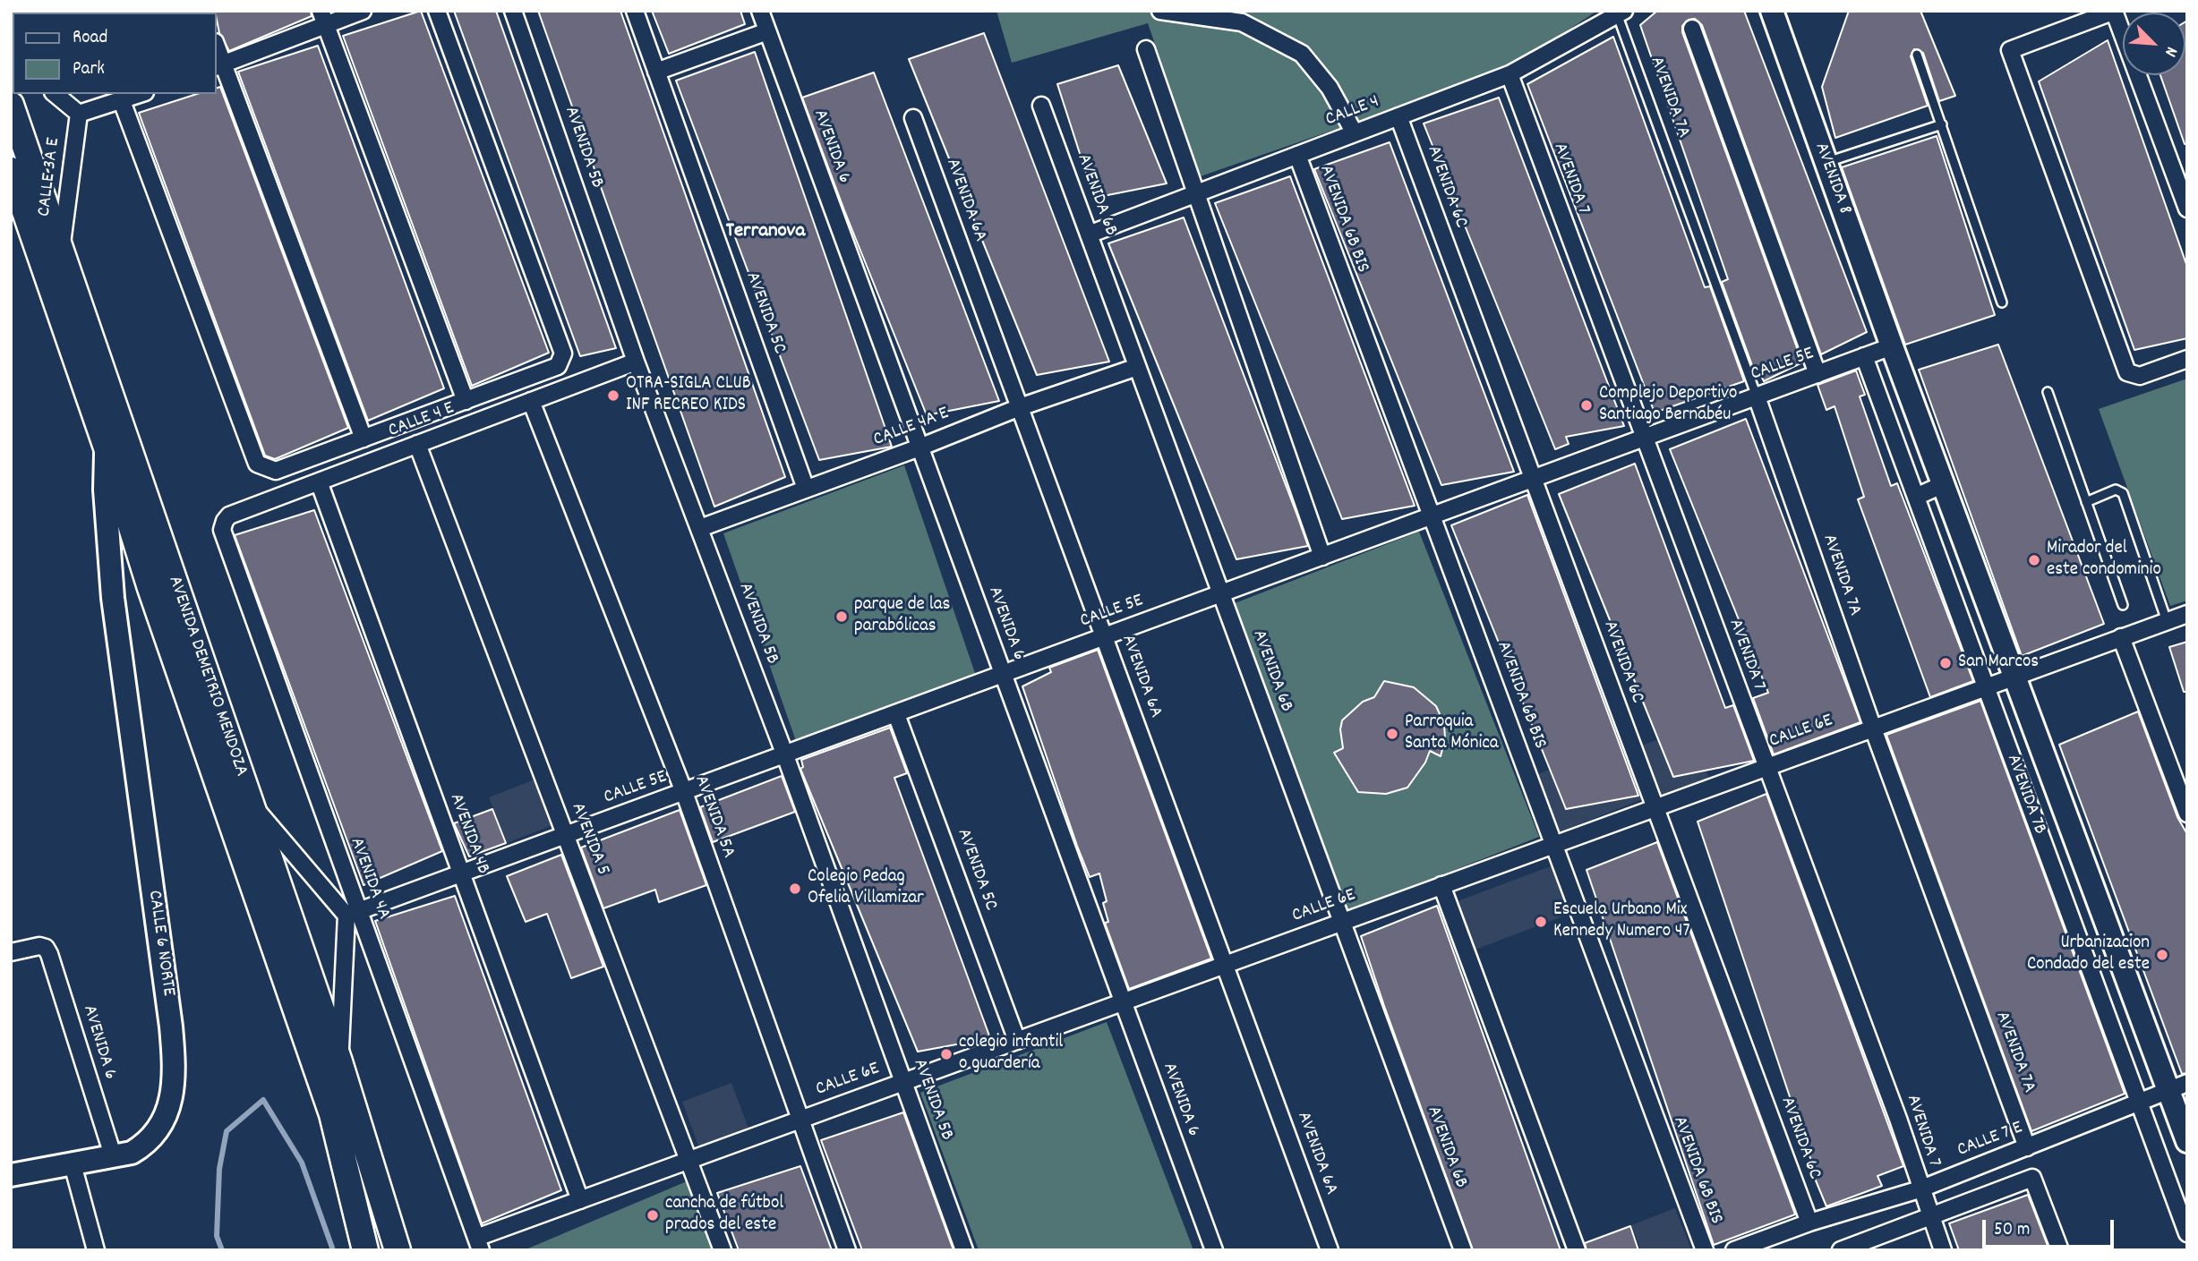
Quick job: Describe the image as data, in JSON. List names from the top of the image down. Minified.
{"streets":{"main road":["AVENIDA DEMETRIO MENDOZA"],"street":["AVENIDA 7A","CALLE 4","AVENIDA 6","AVENIDA 5B","CALLE 3A E","AVENIDA 7","AVENIDA 8","AVENIDA 6C","AVENIDA 6B","AVENIDA 6A","AVENIDA 6B BIS","AVENIDA 5C","CALLE 5E","CALLE 4 E","CALLE 4A E","CALLE 6E","AVENIDA 7B","AVENIDA 5A","AVENIDA 4B","AVENIDA 5","AVENIDA 4A","CALLE 6 NORTE","CALLE 7 E"]},"crossings":[["AVENIDA 7A","CALLE 4"],["AVENIDA 7A","CALLE 5E"],["AVENIDA 7A","CALLE 6E"],["AVENIDA 7A","CALLE 7 E"],["CALLE 4","AVENIDA 7"],["CALLE 4","AVENIDA 6C"],["CALLE 4","AVENIDA 6B"],["CALLE 4","AVENIDA 6B BIS"],["AVENIDA 6","CALLE 5E"],["AVENIDA 6","CALLE 4A E"],["AVENIDA 6","CALLE 6E"],["AVENIDA 6","CALLE 6 NORTE"],["AVENIDA 5B","CALLE 5E"],["AVENIDA 5B","CALLE 4 E"],["AVENIDA 5B","CALLE 4A E"],["AVENIDA 5B","CALLE 6E"],["CALLE 3A E","AVENIDA DEMETRIO MENDOZA"],["AVENIDA 7","CALLE 5E"],["AVENIDA 7","CALLE 6E"],["AVENIDA 7","CALLE 7 E"],["AVENIDA 8","CALLE 5E"],["AVENIDA 8","AVENIDA 7B"],["AVENIDA 6C","CALLE 5E"],["AVENIDA 6C","CALLE 6E"],["AVENIDA 6C","CALLE 7 E"],["AVENIDA 6B","CALLE 5E"],["AVENIDA 6B","CALLE 4A E"],["AVENIDA 6B","CALLE 6E"],["AVENIDA 6A","CALLE 5E"],["AVENIDA 6A","CALLE 4A E"],["AVENIDA 6A","CALLE 6E"],["AVENIDA 6B BIS","CALLE 5E"],["AVENIDA 6B BIS","CALLE 6E"],["AVENIDA 5C","CALLE 5E"],["AVENIDA 5C","CALLE 4A E"],["AVENIDA 5C","CALLE 6E"],["CALLE 5E","AVENIDA 7B"],["CALLE 5E","AVENIDA 5A"],["CALLE 5E","AVENIDA 4B"],["CALLE 5E","AVENIDA 5"],["CALLE 5E","AVENIDA 4A"],["CALLE 4 E","AVENIDA 5A"],["CALLE 4 E","AVENIDA 4B"],["CALLE 4 E","AVENIDA 5"],["CALLE 4 E","AVENIDA 4A"],["AVENIDA DEMETRIO MENDOZA","CALLE 6 NORTE"],["CALLE 6E","AVENIDA 7B"],["CALLE 6E","AVENIDA 5A"],["CALLE 6E","AVENIDA 4B"],["CALLE 6E","AVENIDA 5"],["CALLE 6E","AVENIDA 4A"],["AVENIDA 7B","CALLE 7 E"]],"districts":["Terranova"],"places":["OTRA-SIGLA CLUB INF RECREO KIDS","Complejo Deportivo Santiago Bernabéu","Mirador del este condominio","parque de las parabólicas","San Marcos","Parroquia Santa Mónica","Colegio Pedag Ofelia Villamizar","Escuela Urbano Mix Kennedy Numero 47","Urbanizacion Condado del este","colegio infantil o guardería","cancha de fútbol prados del este"],"legend":["Road","Park"],"scale_bar":"50 m","north":"bottom right"}
